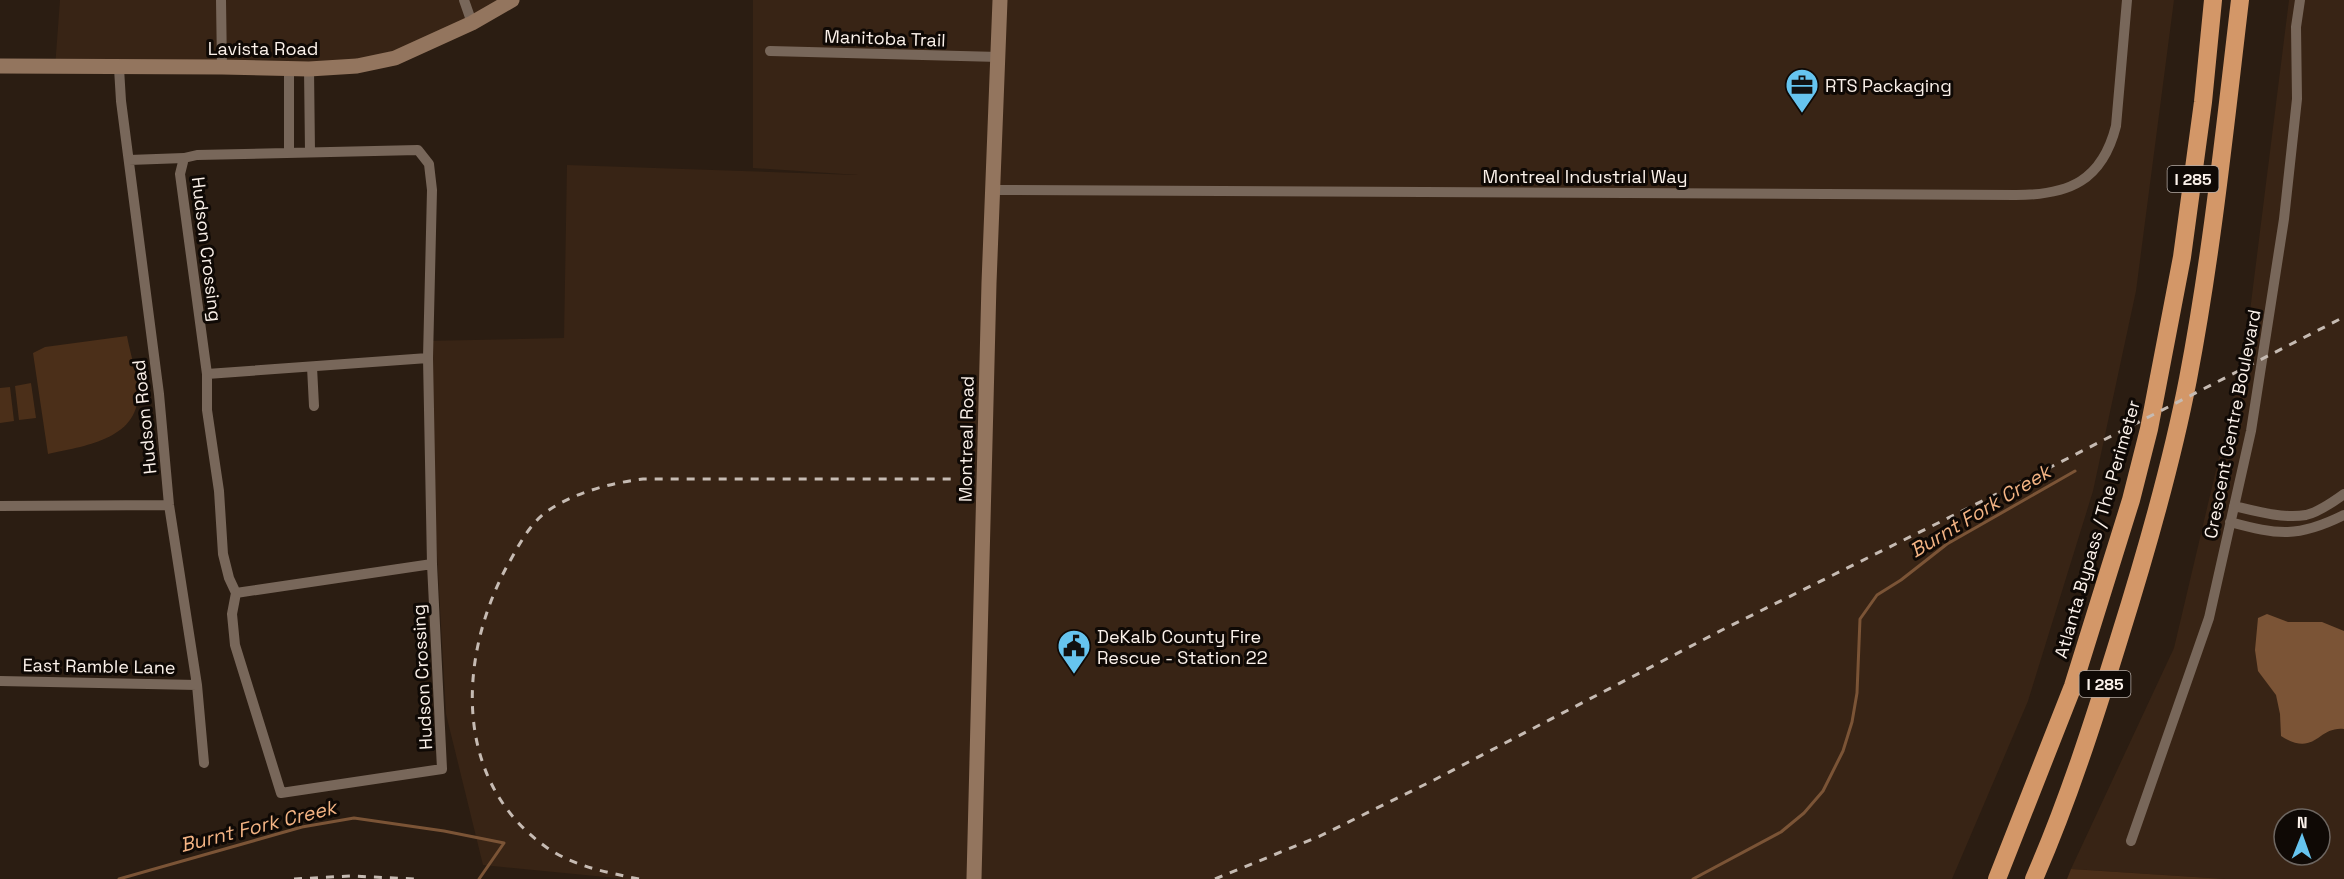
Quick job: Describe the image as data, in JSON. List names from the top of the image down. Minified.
{"streets":{"highway":["I 285","Atlanta Bypass / The Perimeter"],"street":["Manitoba Trail","Lavista Road","Montreal Industrial Way","Hudson Crossing","Hudson Road","Crescent Centre Boulevard","Montreal Road","East Ramble Lane"]},"crossings":[["Manitoba Trail","Montreal Road"],["Lavista Road","Hudson Road"],["Montreal Industrial Way","Montreal Road"],["Hudson Crossing","Hudson Road"],["Hudson Road","East Ramble Lane"]],"water":["Burnt Fork Creek"],"places":{"office":["RTS Packaging"],"public building":["DeKalb County Fire Rescue - Station 22"]},"north":"top"}
